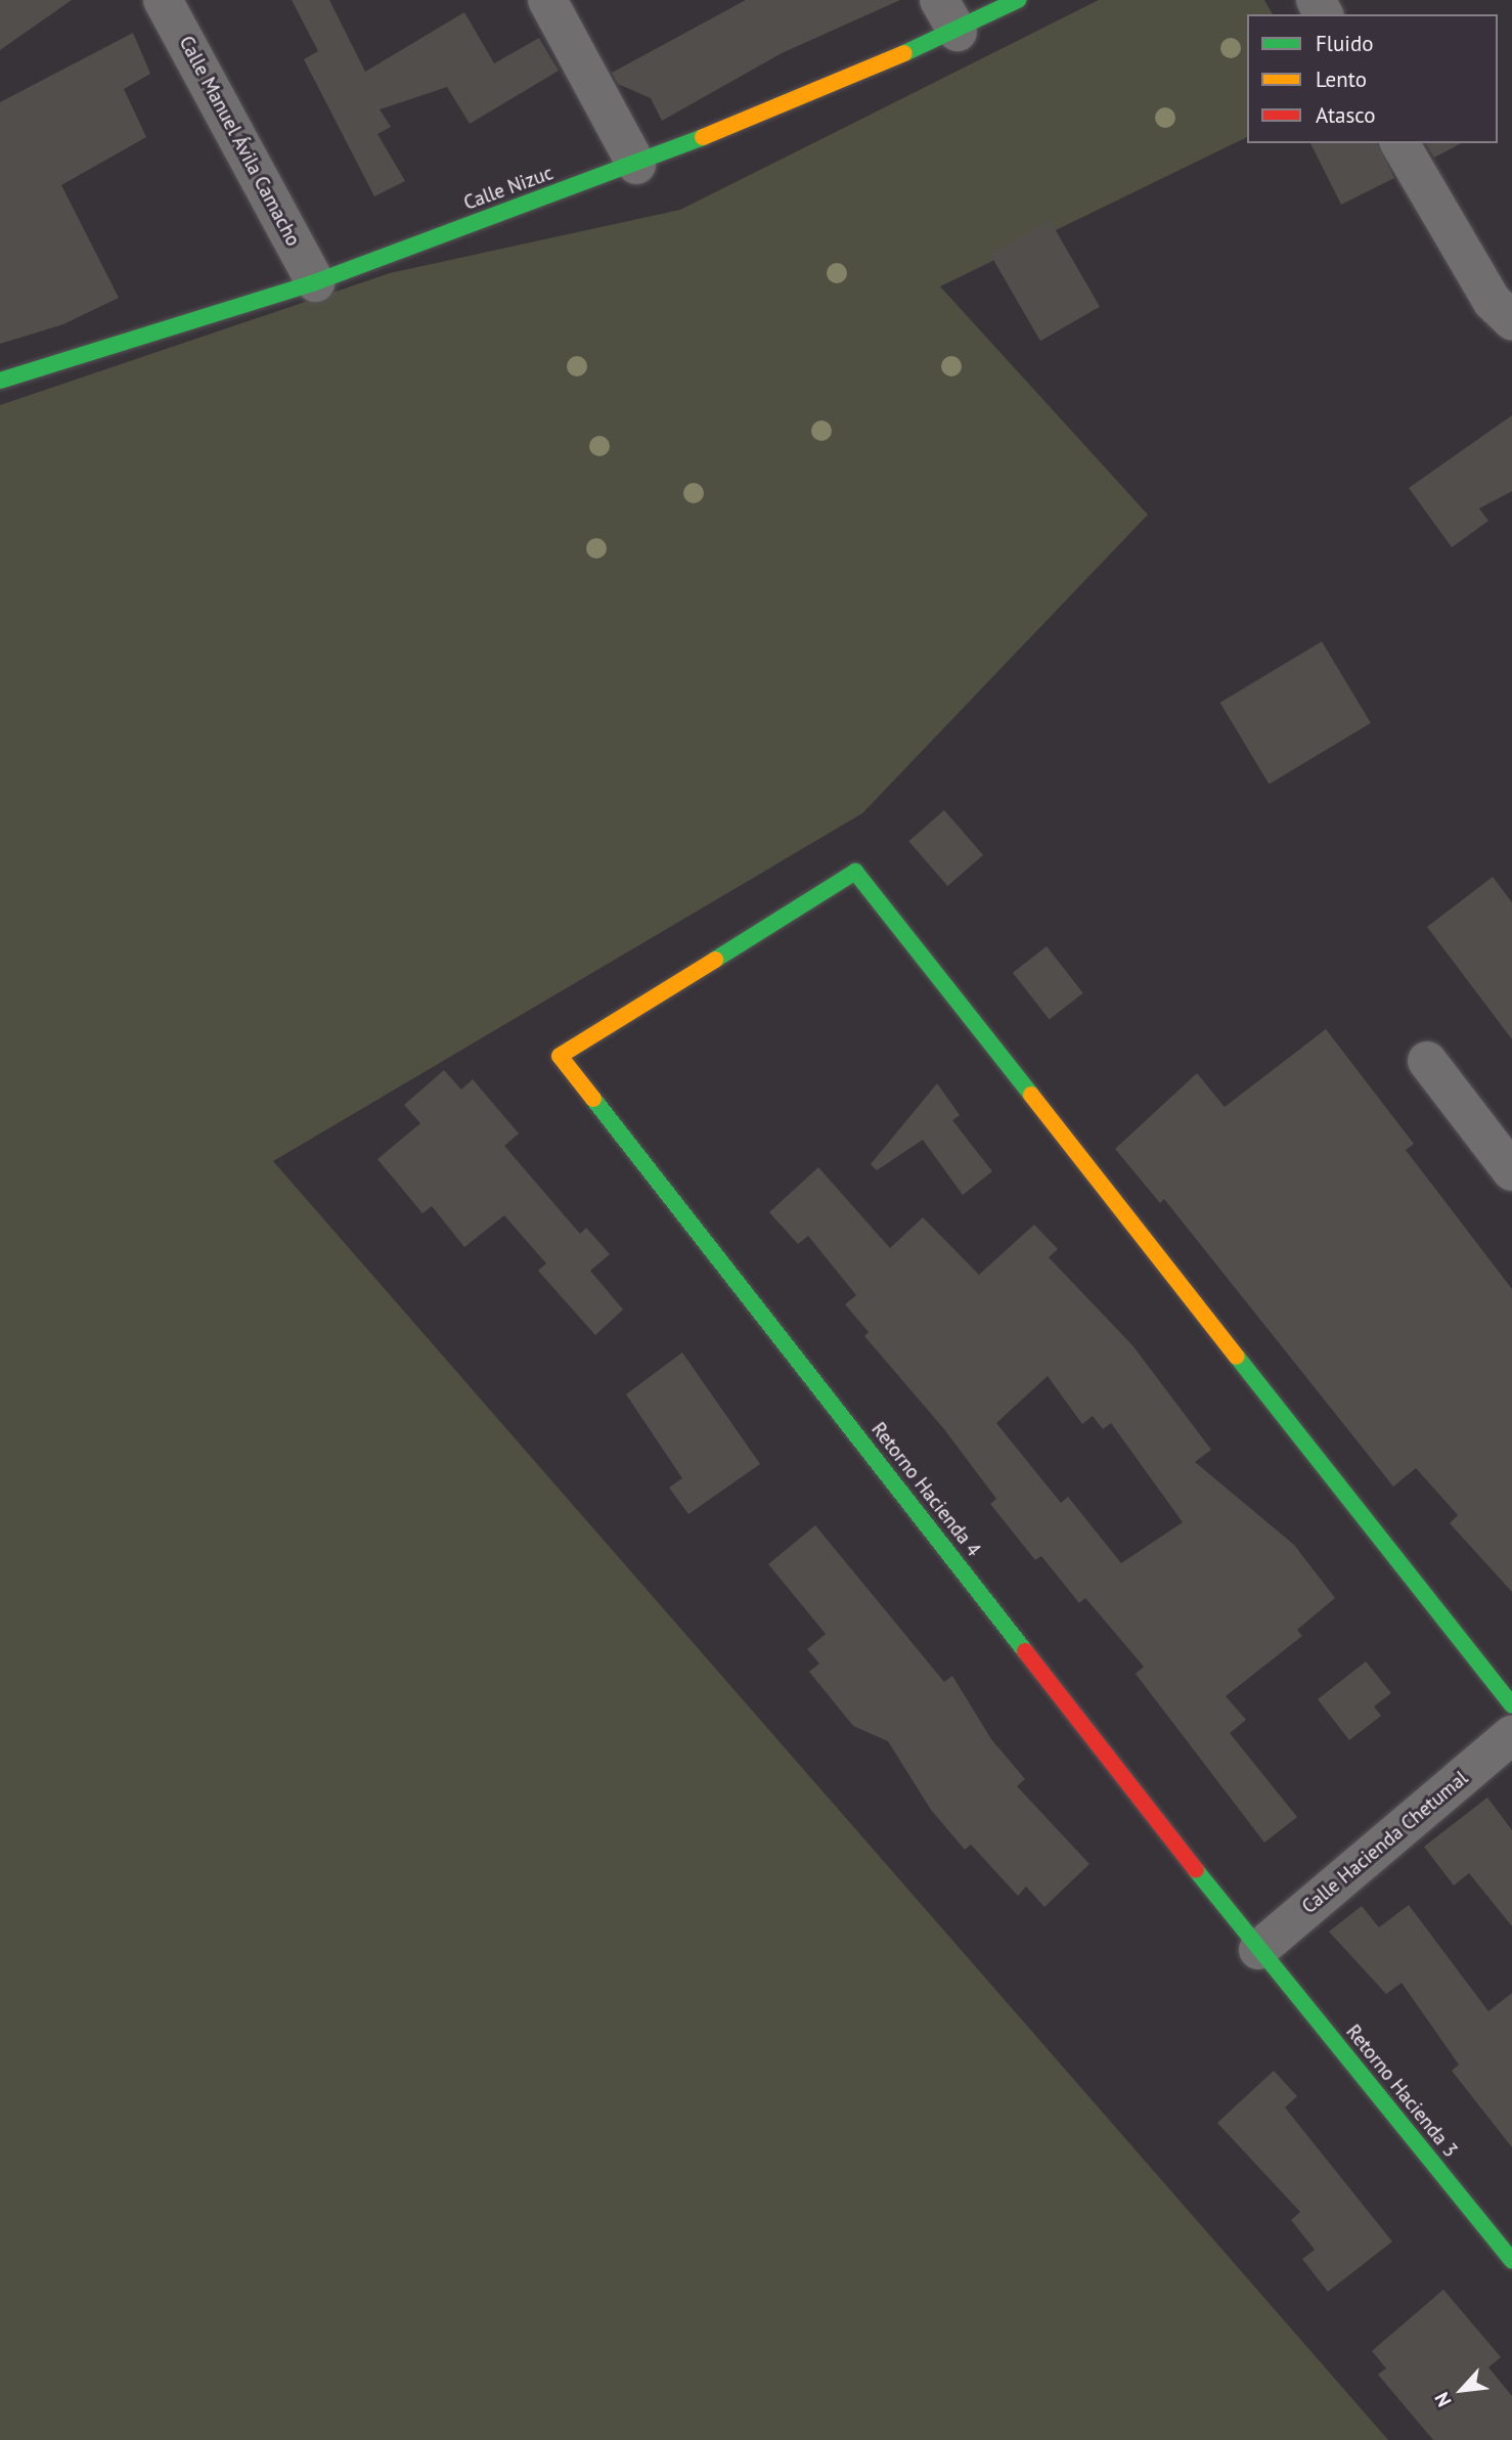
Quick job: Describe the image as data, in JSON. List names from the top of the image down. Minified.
{"streets":{"street":["Calle Manuel Ávila Camacho","Calle Nizuc","Retorno Hacienda 4","Calle Hacienda Chetumal","Retorno Hacienda 3"]},"crossings":[["Calle Manuel Ávila Camacho","Calle Nizuc"],["Retorno Hacienda 4","Calle Hacienda Chetumal"],["Retorno Hacienda 4","Retorno Hacienda 3"],["Calle Hacienda Chetumal","Retorno Hacienda 3"]],"legend":["Fluido","Lento","Atasco"],"north":"bottom left"}
